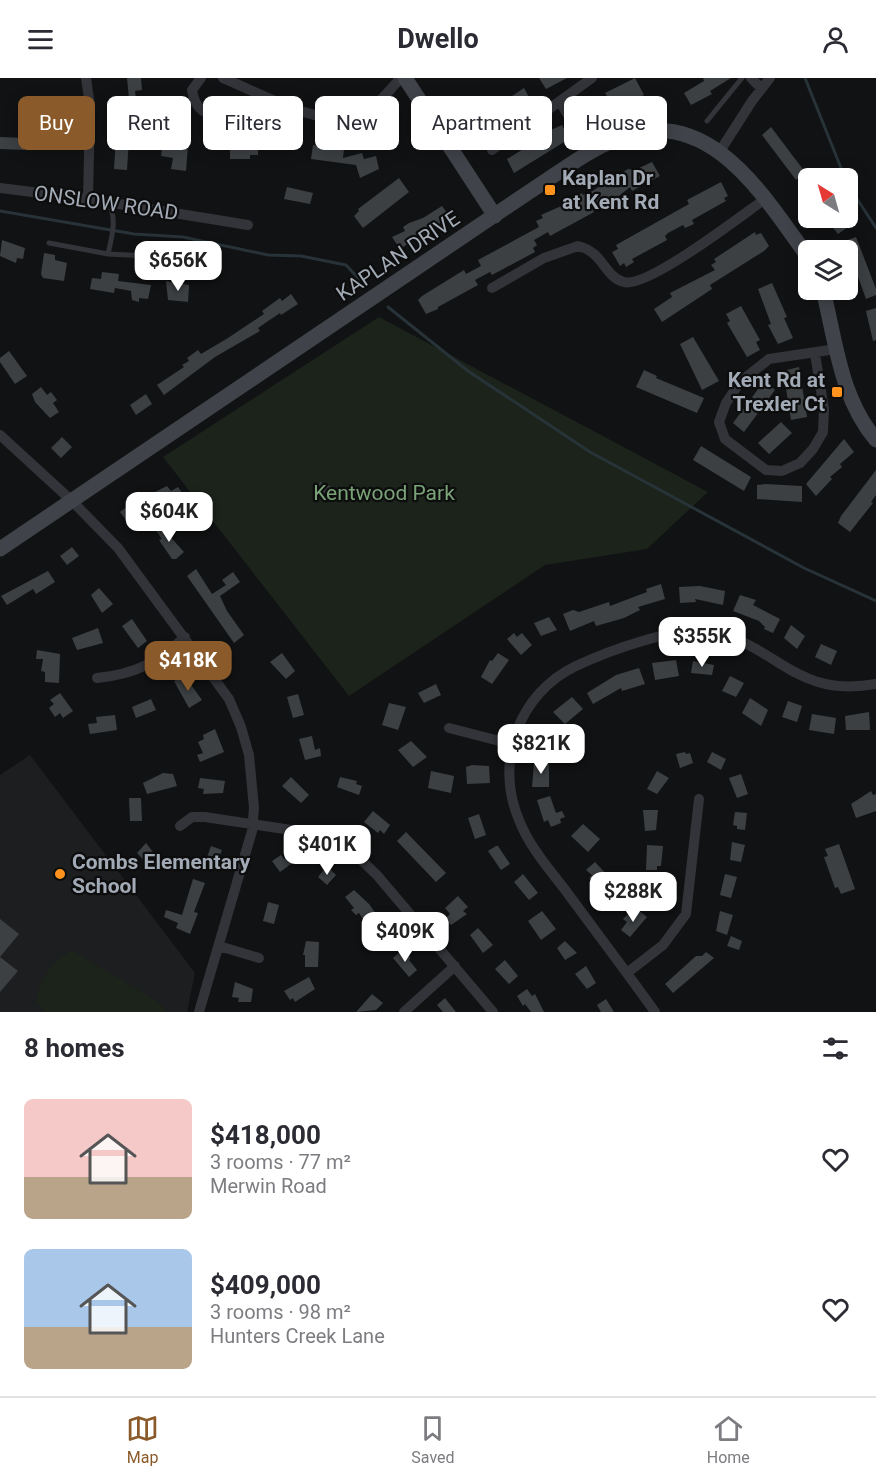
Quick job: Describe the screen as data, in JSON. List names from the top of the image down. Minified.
{"streets":{"street":["ONSLOW ROAD","KAPLAN DRIVE"]},"parks":["Kentwood Park"],"places":{"transit":["Kaplan Dr at Kent Rd","Kent Rd at Trexler Ct"],"other":["Combs Elementary School"]},"north":"top left","page":{"header":"Dwello","chip":["Buy","Rent","Filters","New","Apartment","House"],"price":["$656K","$604K","$355K","$418K","$821K","$401K","$288K","$409K"],"heading":"8 homes","list":[{"name":"$418,000","note":"3 rooms · 77 m² · Merwin Road"},{"name":"$409,000","note":"3 rooms · 98 m² · Hunters Creek Lane"}],"tabs":["Map","Saved","Home"]}}
